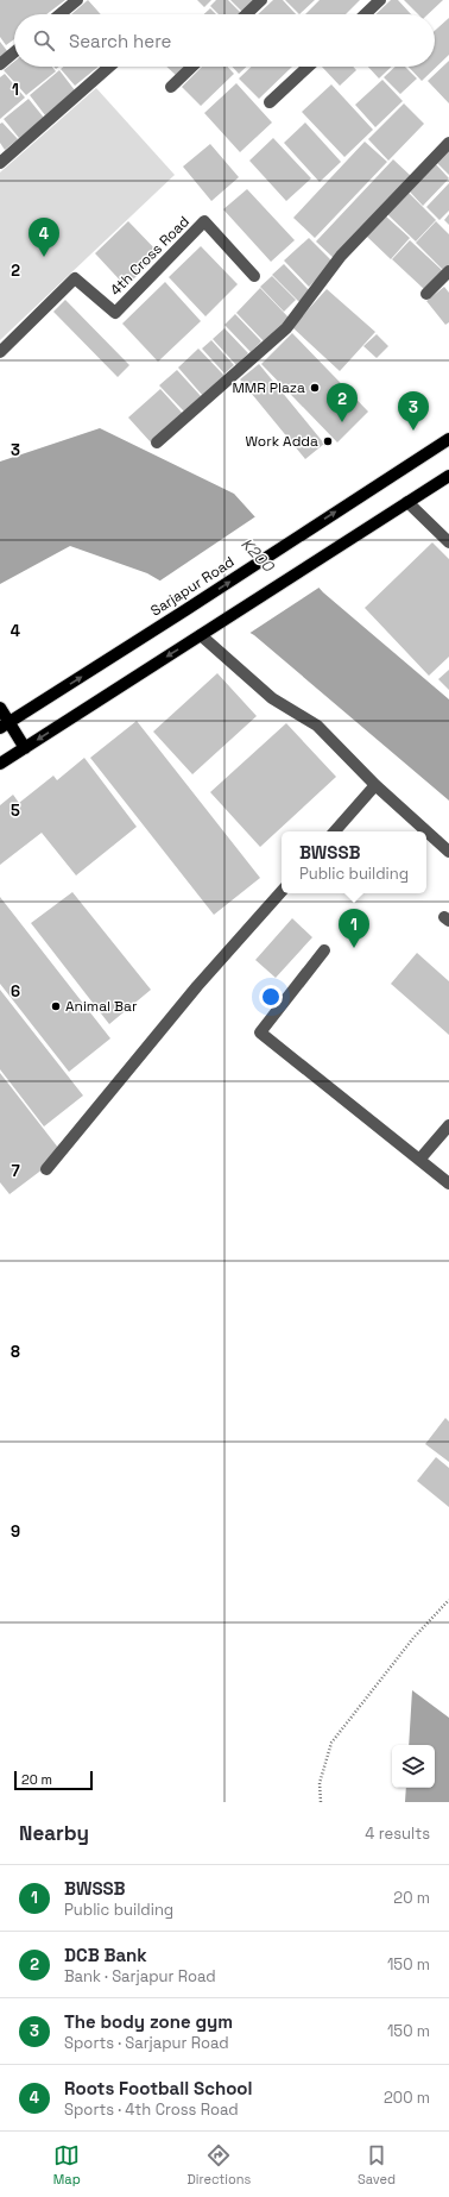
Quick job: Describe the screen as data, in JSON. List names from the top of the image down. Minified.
{"streets":{"main road":["Sarjapur Road"],"street":["4th Cross Road"]},"water":["K200"],"places":["MMR Plaza","Work Adda","Animal Bar"],"scale_bar":"20 m","page":{"search":"Search here","pins":["4","2","3","1"],"popup":["BWSSB","Public building"],"scale":"20 m","heading":["Nearby","4 results"],"list":[{"mark":"1","name":"BWSSB","note":"Public building","value":"20 m"},{"mark":"2","name":"DCB Bank","note":"Bank · Sarjapur Road","value":"150 m"},{"mark":"3","name":"The body zone gym","note":"Sports · Sarjapur Road","value":"150 m"},{"mark":"4","name":"Roots Football School","note":"Sports · 4th Cross Road","value":"200 m"}],"nav":["Map","Directions","Saved"]},"grid":{"rows":["1","2","3","4","5","6","7","8","9"]}}
